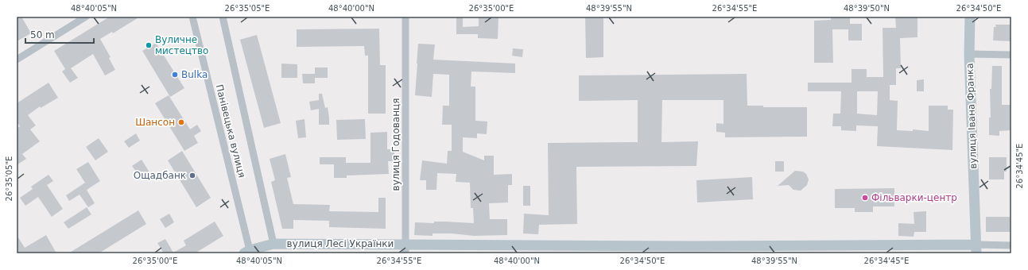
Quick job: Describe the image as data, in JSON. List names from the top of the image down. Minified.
{"streets":{"street":["вулиця Івана Франка","Панівецька вулиця","вулиця Годованця","вулиця Лесі Українки"]},"crossings":[["вулиця Івана Франка","вулиця Лесі Українки"],["Панівецька вулиця","вулиця Лесі Українки"],["вулиця Годованця","вулиця Лесі Українки"]],"places":["Вуличне мистецтво","Bulka","Шансон","Ощадбанк","Фільварки-центр"],"scale_bar":"50 m","coordinates":["48°40'05\"N","26°35'05\"E","48°40'00\"N","26°35'00\"E","48°39'55\"N","26°34'55\"E","48°39'50\"N","26°34'50\"E","26°34'45\"E"]}
